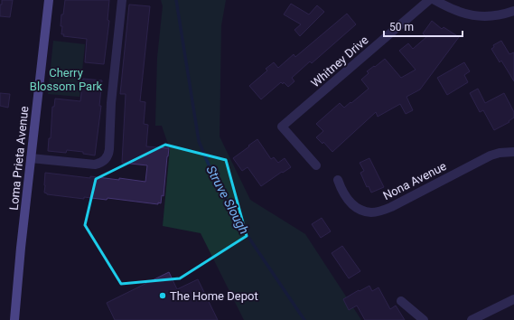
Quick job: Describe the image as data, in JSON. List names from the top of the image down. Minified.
{"streets":{"street":["Whitney Drive","Loma Prieta Avenue","Nona Avenue"]},"water":["Struve Slough"],"parks":["Cherry Blossom Park"],"places":["The Home Depot"],"scale_bar":"50 m"}
